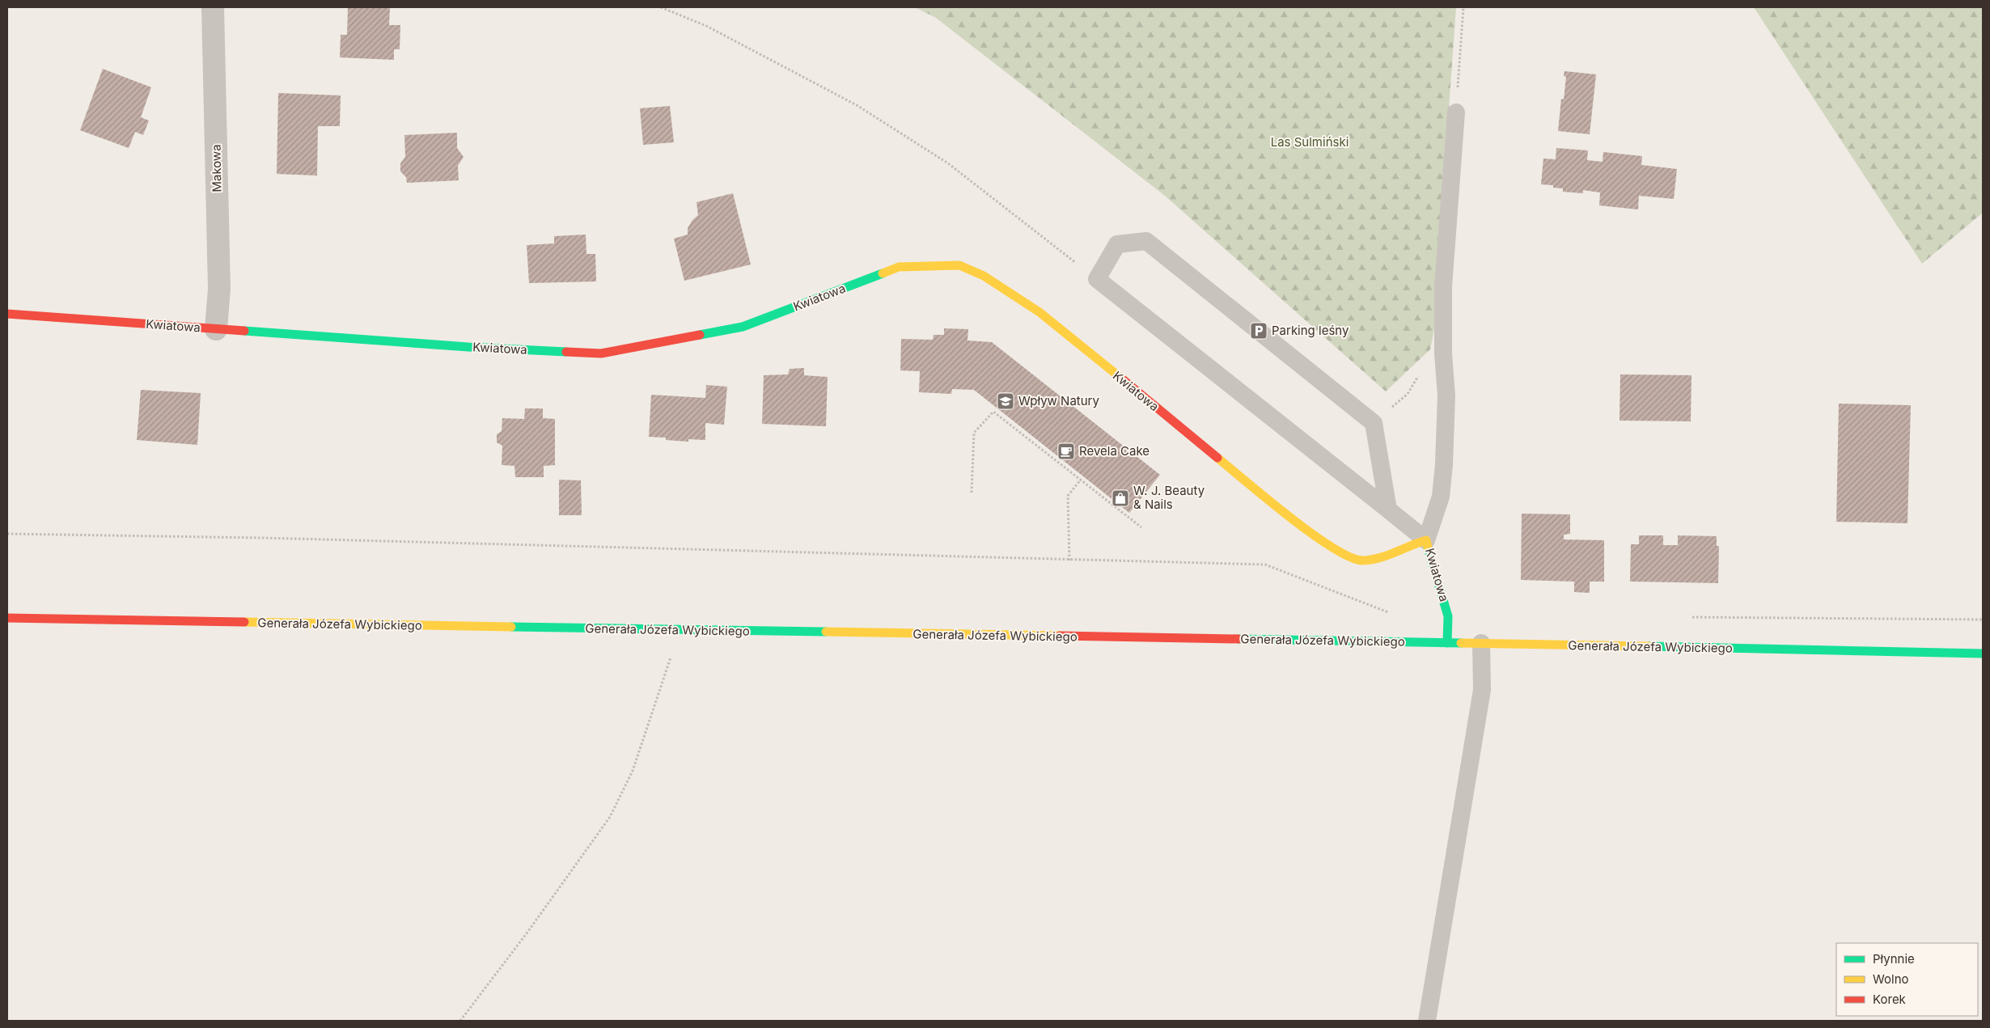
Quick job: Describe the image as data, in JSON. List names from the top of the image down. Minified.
{"streets":{"main road":["Kwiatowa","Generała Józefa Wybickiego"],"street":["Makowa"]},"crossings":[["Makowa","Kwiatowa"],["Kwiatowa","Generała Józefa Wybickiego"]],"parks":["Las Sulmiński"],"places":{"parking":["Parking leśny"],"school or university":["Wpływ Natury"],"cafe":["Revela Cake"],"shop":["W. J. Beauty & Nails"]},"legend":["Płynnie","Wolno","Korek"]}
